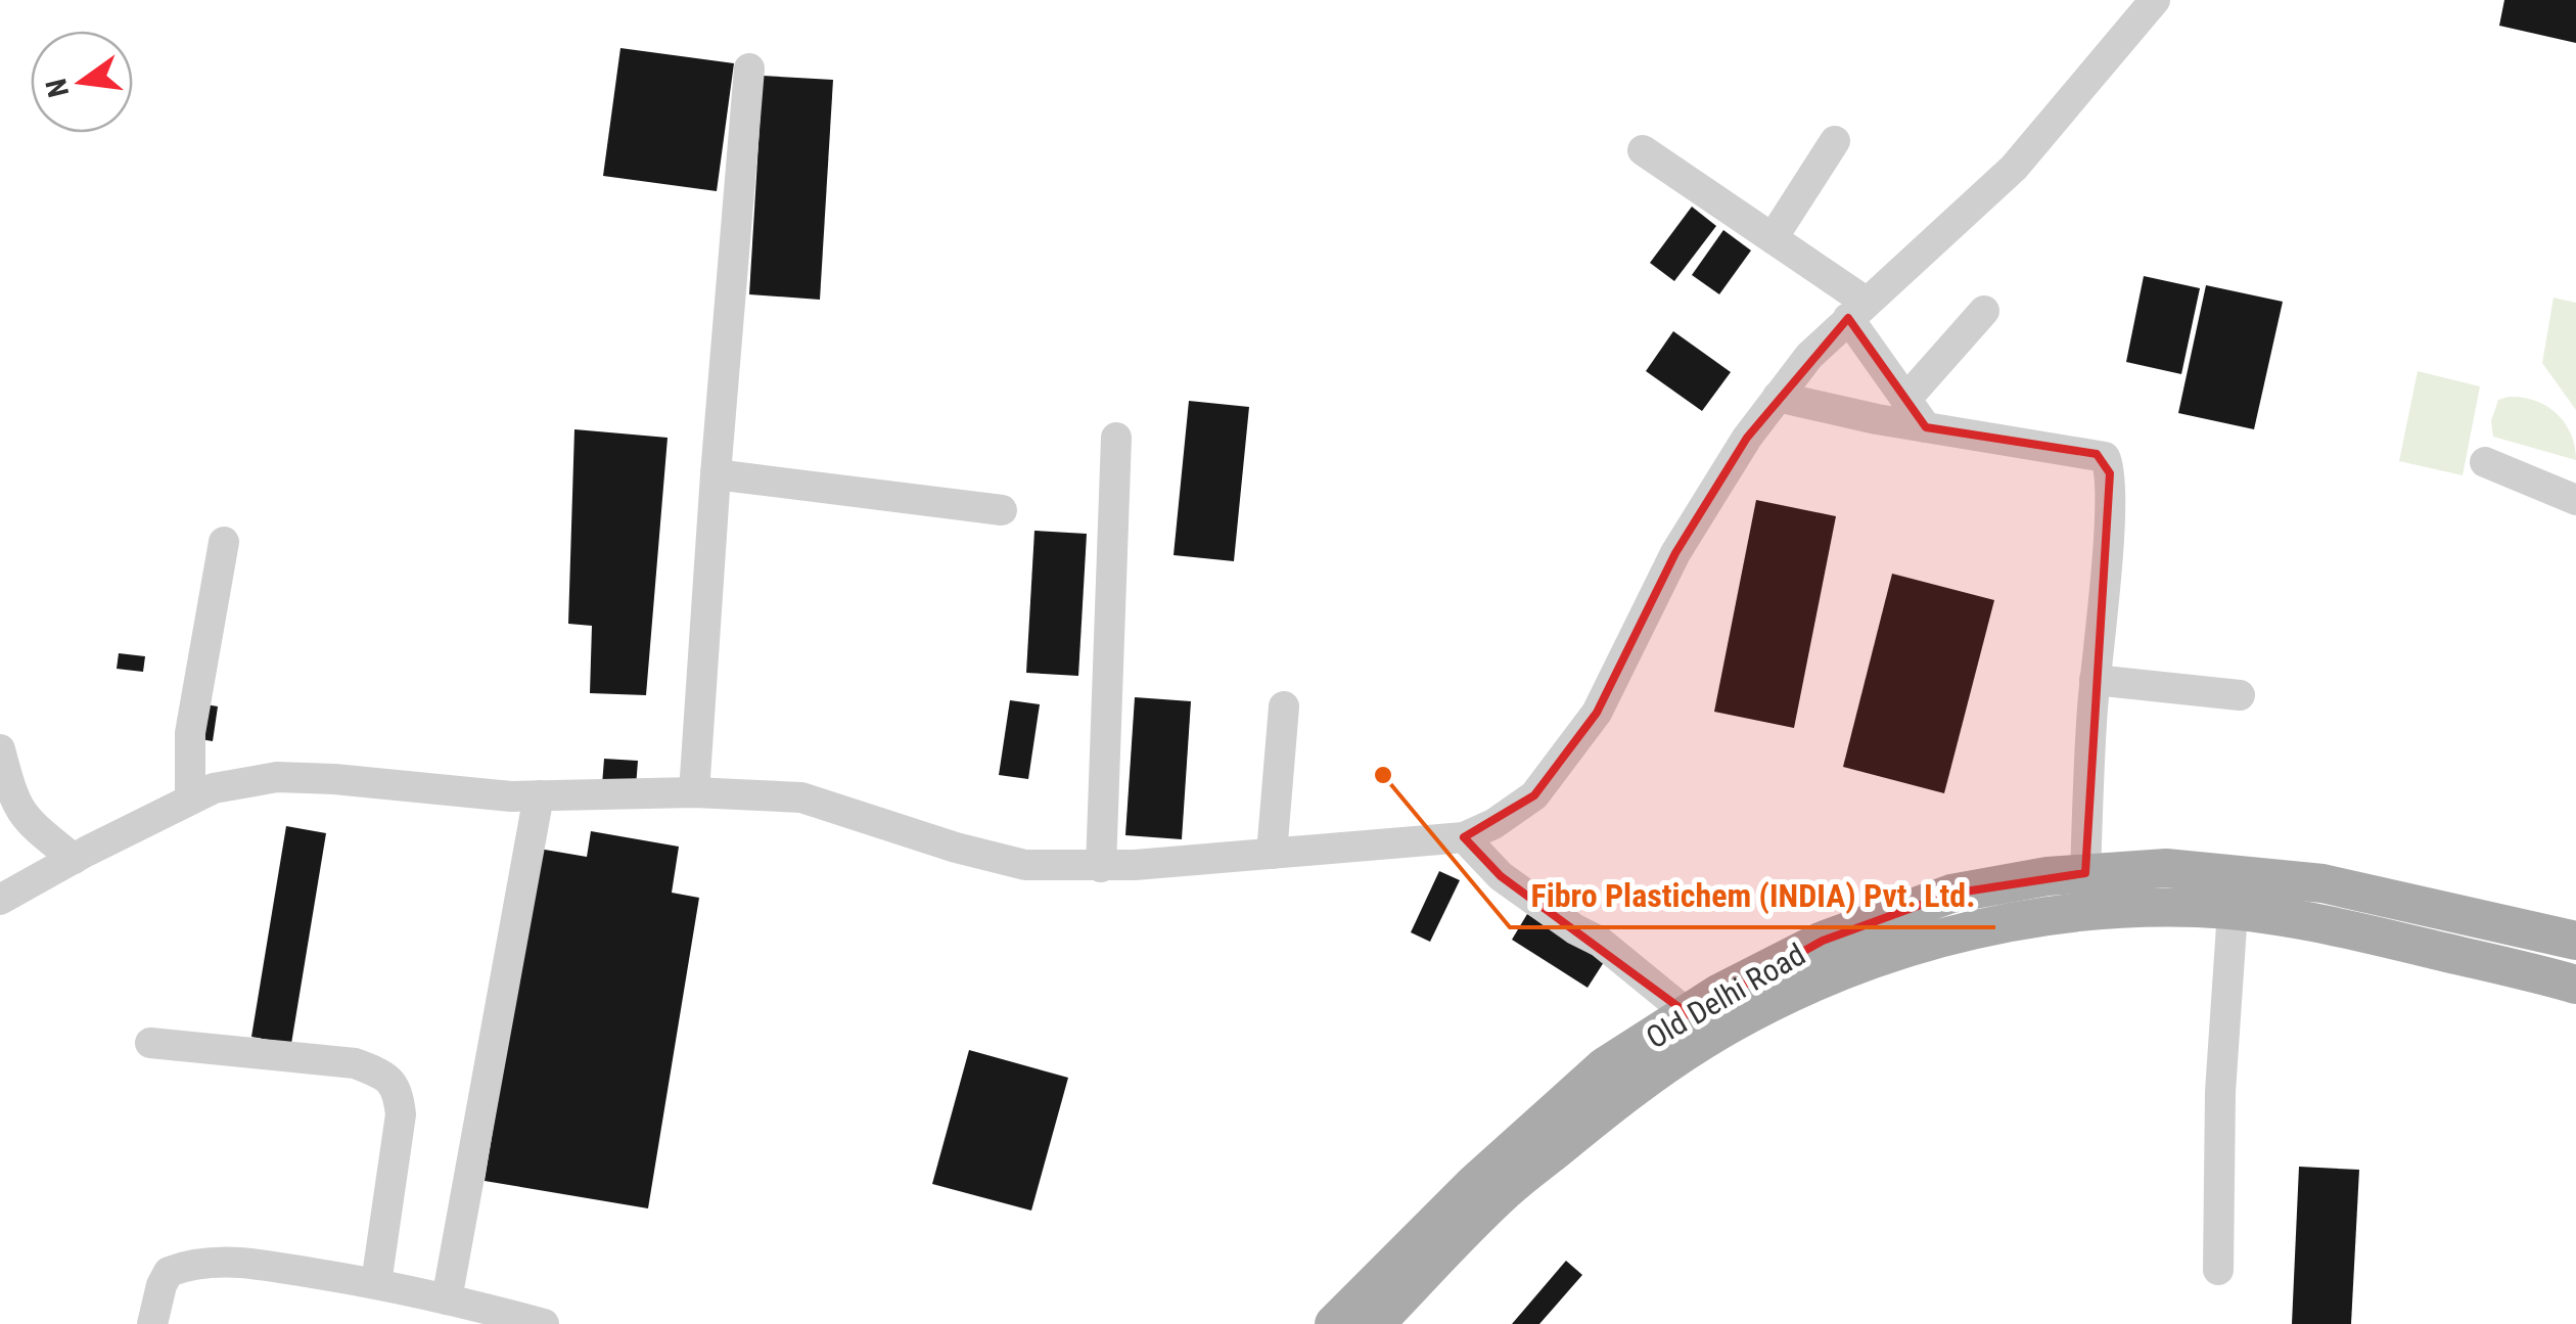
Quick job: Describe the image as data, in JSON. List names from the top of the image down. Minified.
{"streets":{"main road":["Old Delhi Road"]},"places":["Fibro Plastichem (INDIA) Pvt. Ltd."],"north":"left"}
